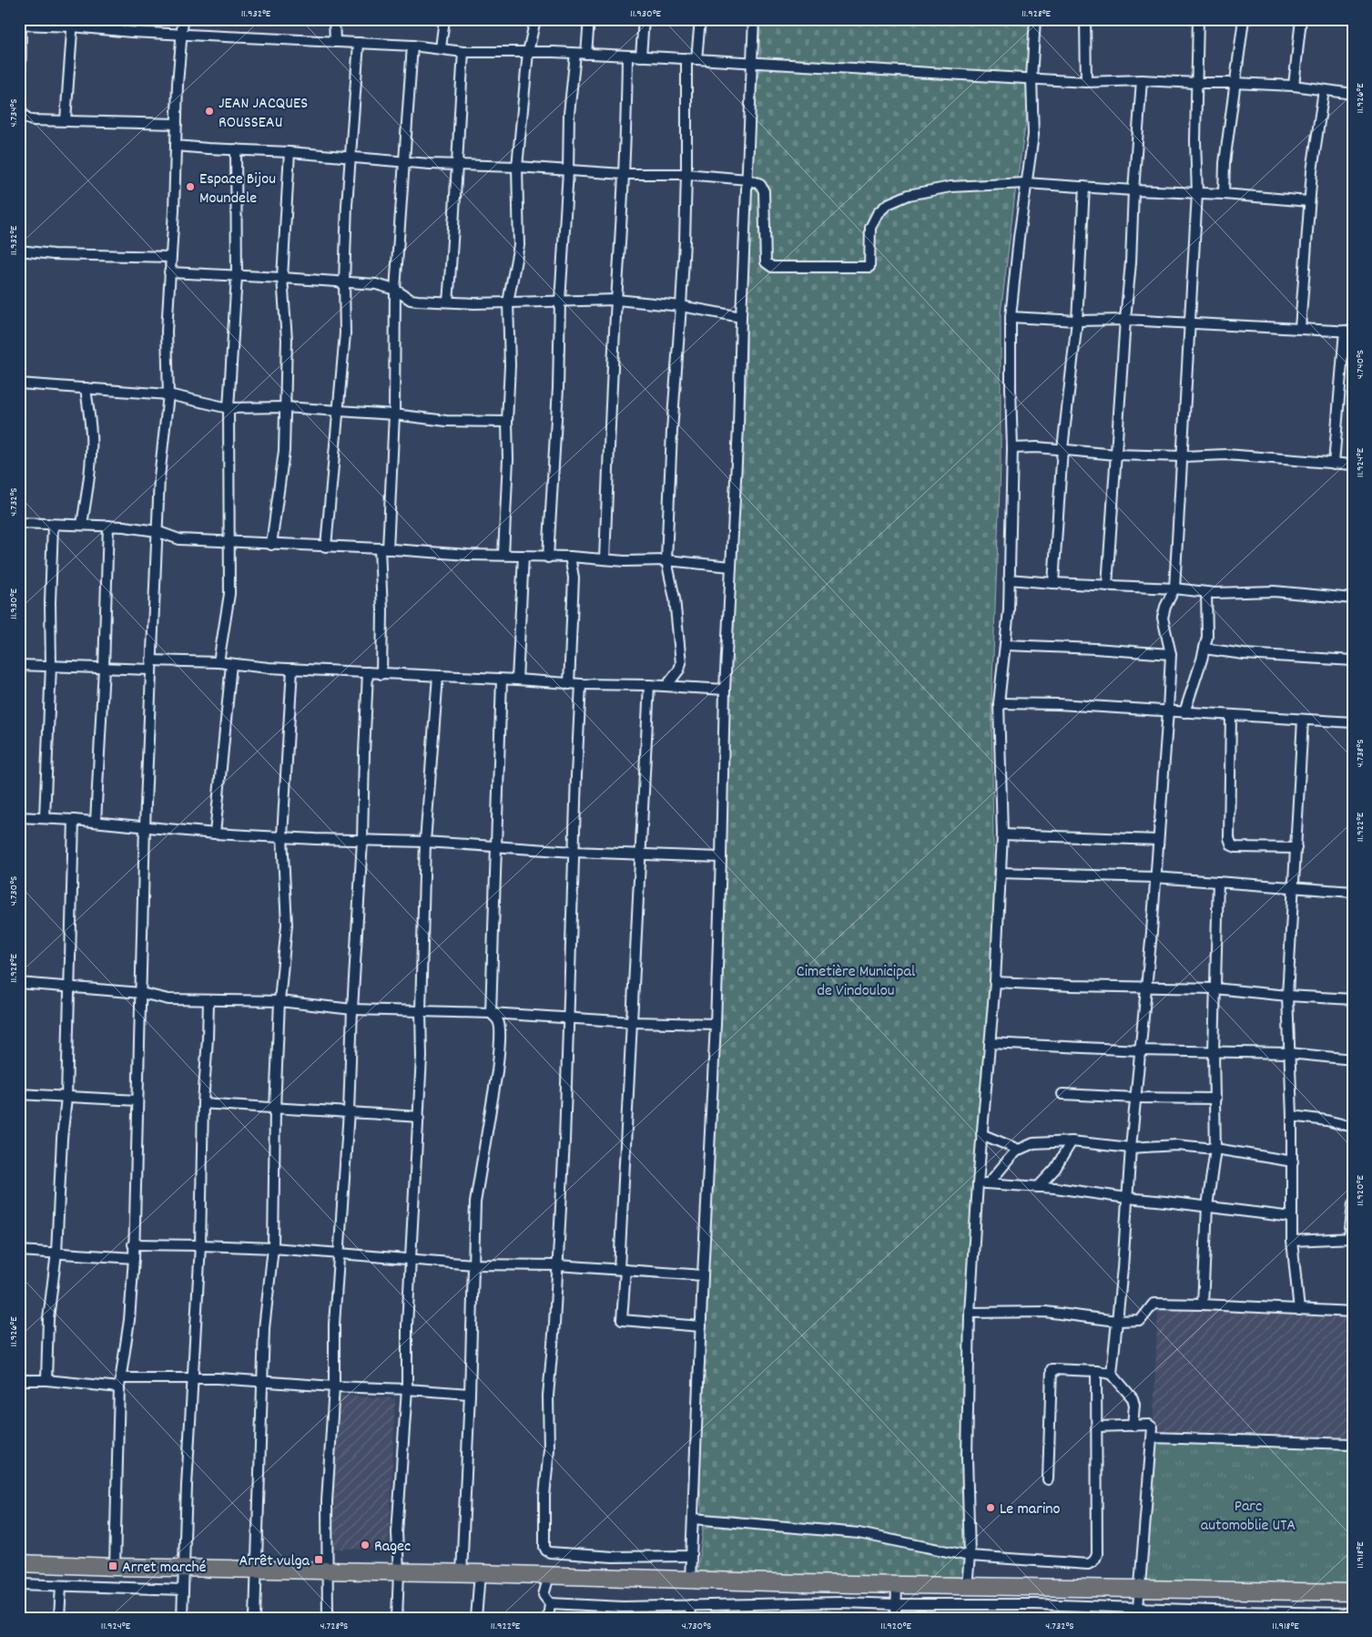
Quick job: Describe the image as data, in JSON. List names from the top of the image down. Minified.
{"parks":["Cimetière Municipal de Vindoulou","Parc automoblie UTA"],"places":{"other":["JEAN JACQUES ROUSSEAU","Espace Bijou Moundele","Le marino","Ragec"],"transit":["Arrêt vulga","Arret marché"]},"coordinates":["11.932°E","11.930°E","11.928°E","11.926°E","4.734°S","4.740°S","11.924°E","4.732°S","4.738°S","11.922°E","4.730°S","11.920°E","11.918°E","4.728°S"]}
